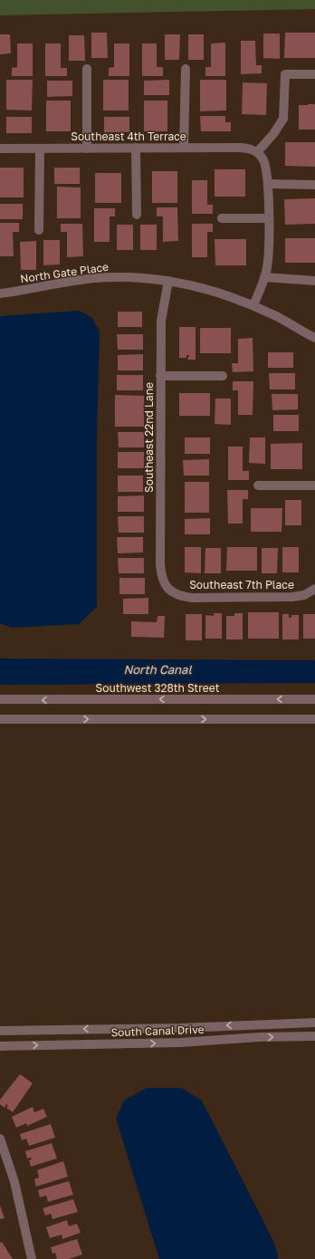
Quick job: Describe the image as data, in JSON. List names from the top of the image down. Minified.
{"streets":{"street":["Southeast 4th Terrace","North Gate Place","Southeast 22nd Lane","Southeast 7th Place","Southwest 328th Street","South Canal Drive"]},"crossings":[["North Gate Place","Southeast 22nd Lane"],["Southeast 22nd Lane","Southeast 7th Place"]],"water":["North Canal"]}
